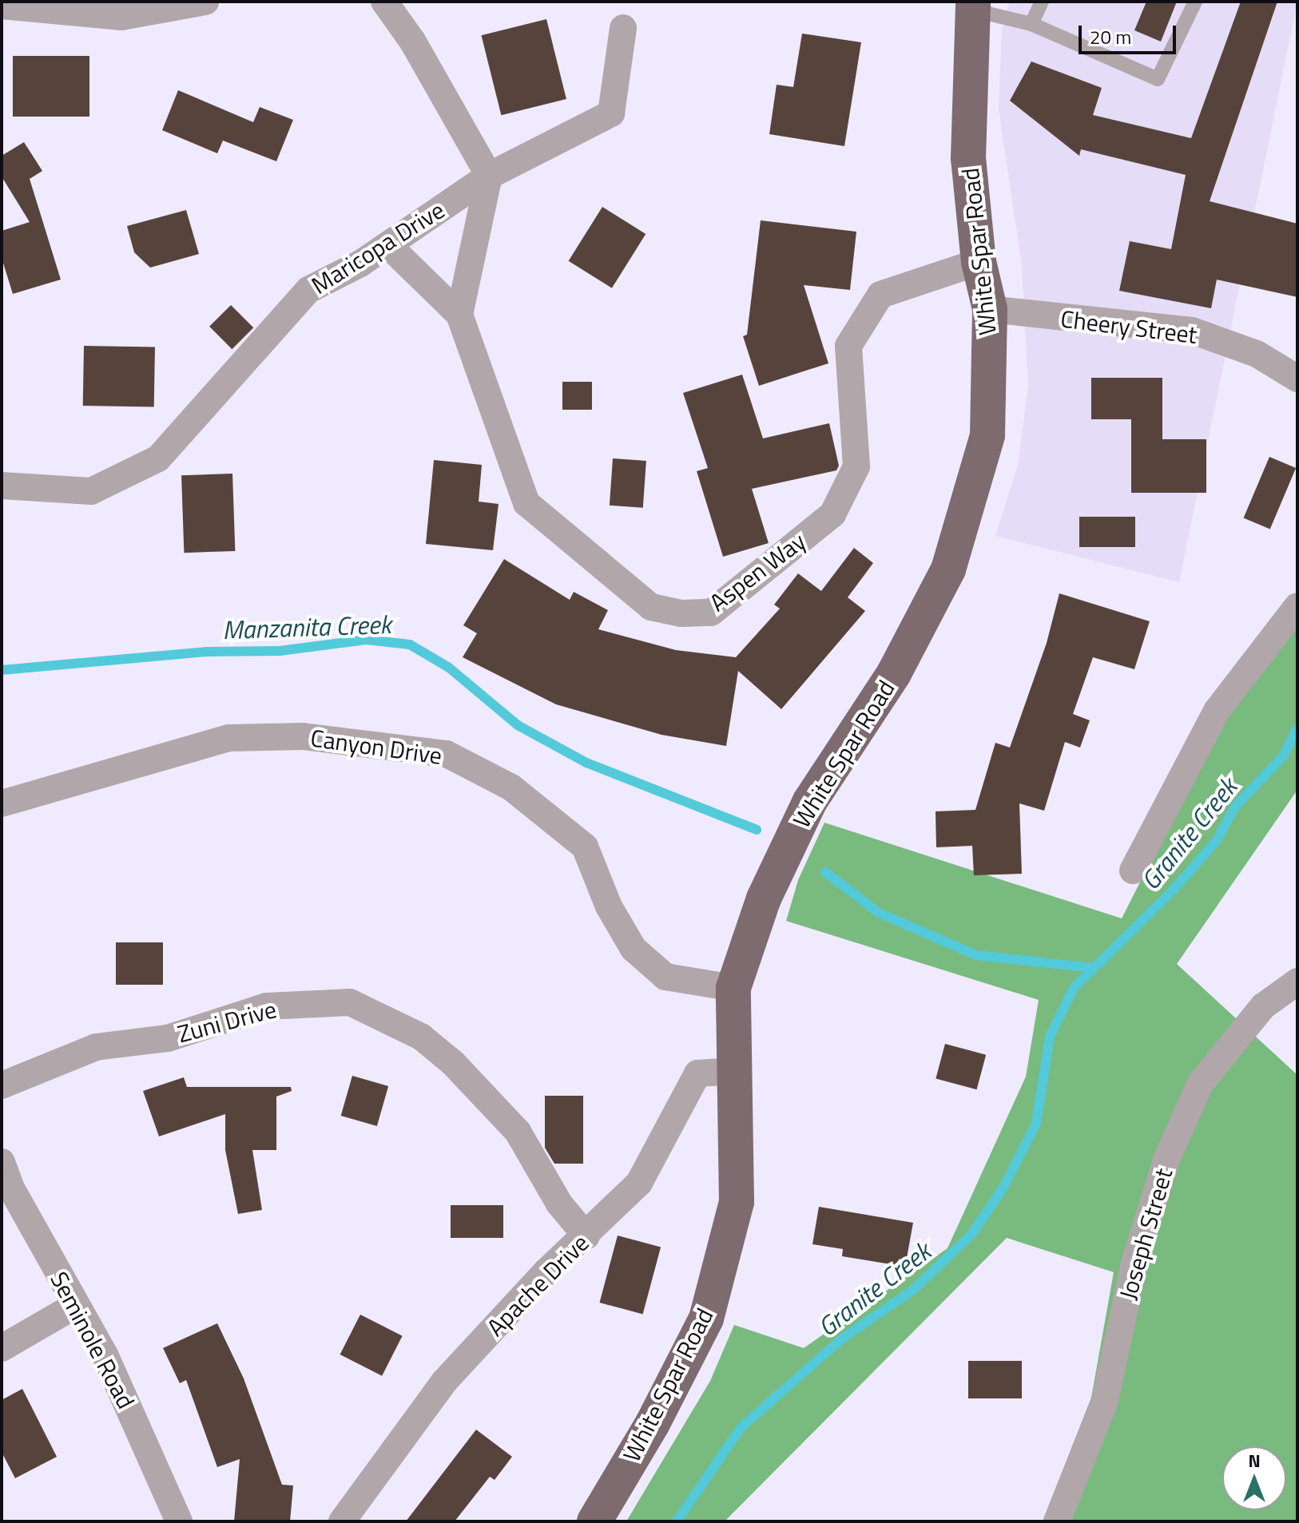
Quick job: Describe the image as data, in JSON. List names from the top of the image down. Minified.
{"streets":{"main road":["White Spar Road"],"street":["Maricopa Drive","Cheery Street","Aspen Way","Canyon Drive","Zuni Drive","Joseph Street","Apache Drive","Seminole Road"]},"crossings":[["White Spar Road","Cheery Street"],["White Spar Road","Aspen Way"],["White Spar Road","Canyon Drive"],["White Spar Road","Apache Drive"],["Zuni Drive","Apache Drive"]],"water":["Manzanita Creek","Granite Creek"],"scale_bar":"20 m","north":"top"}
